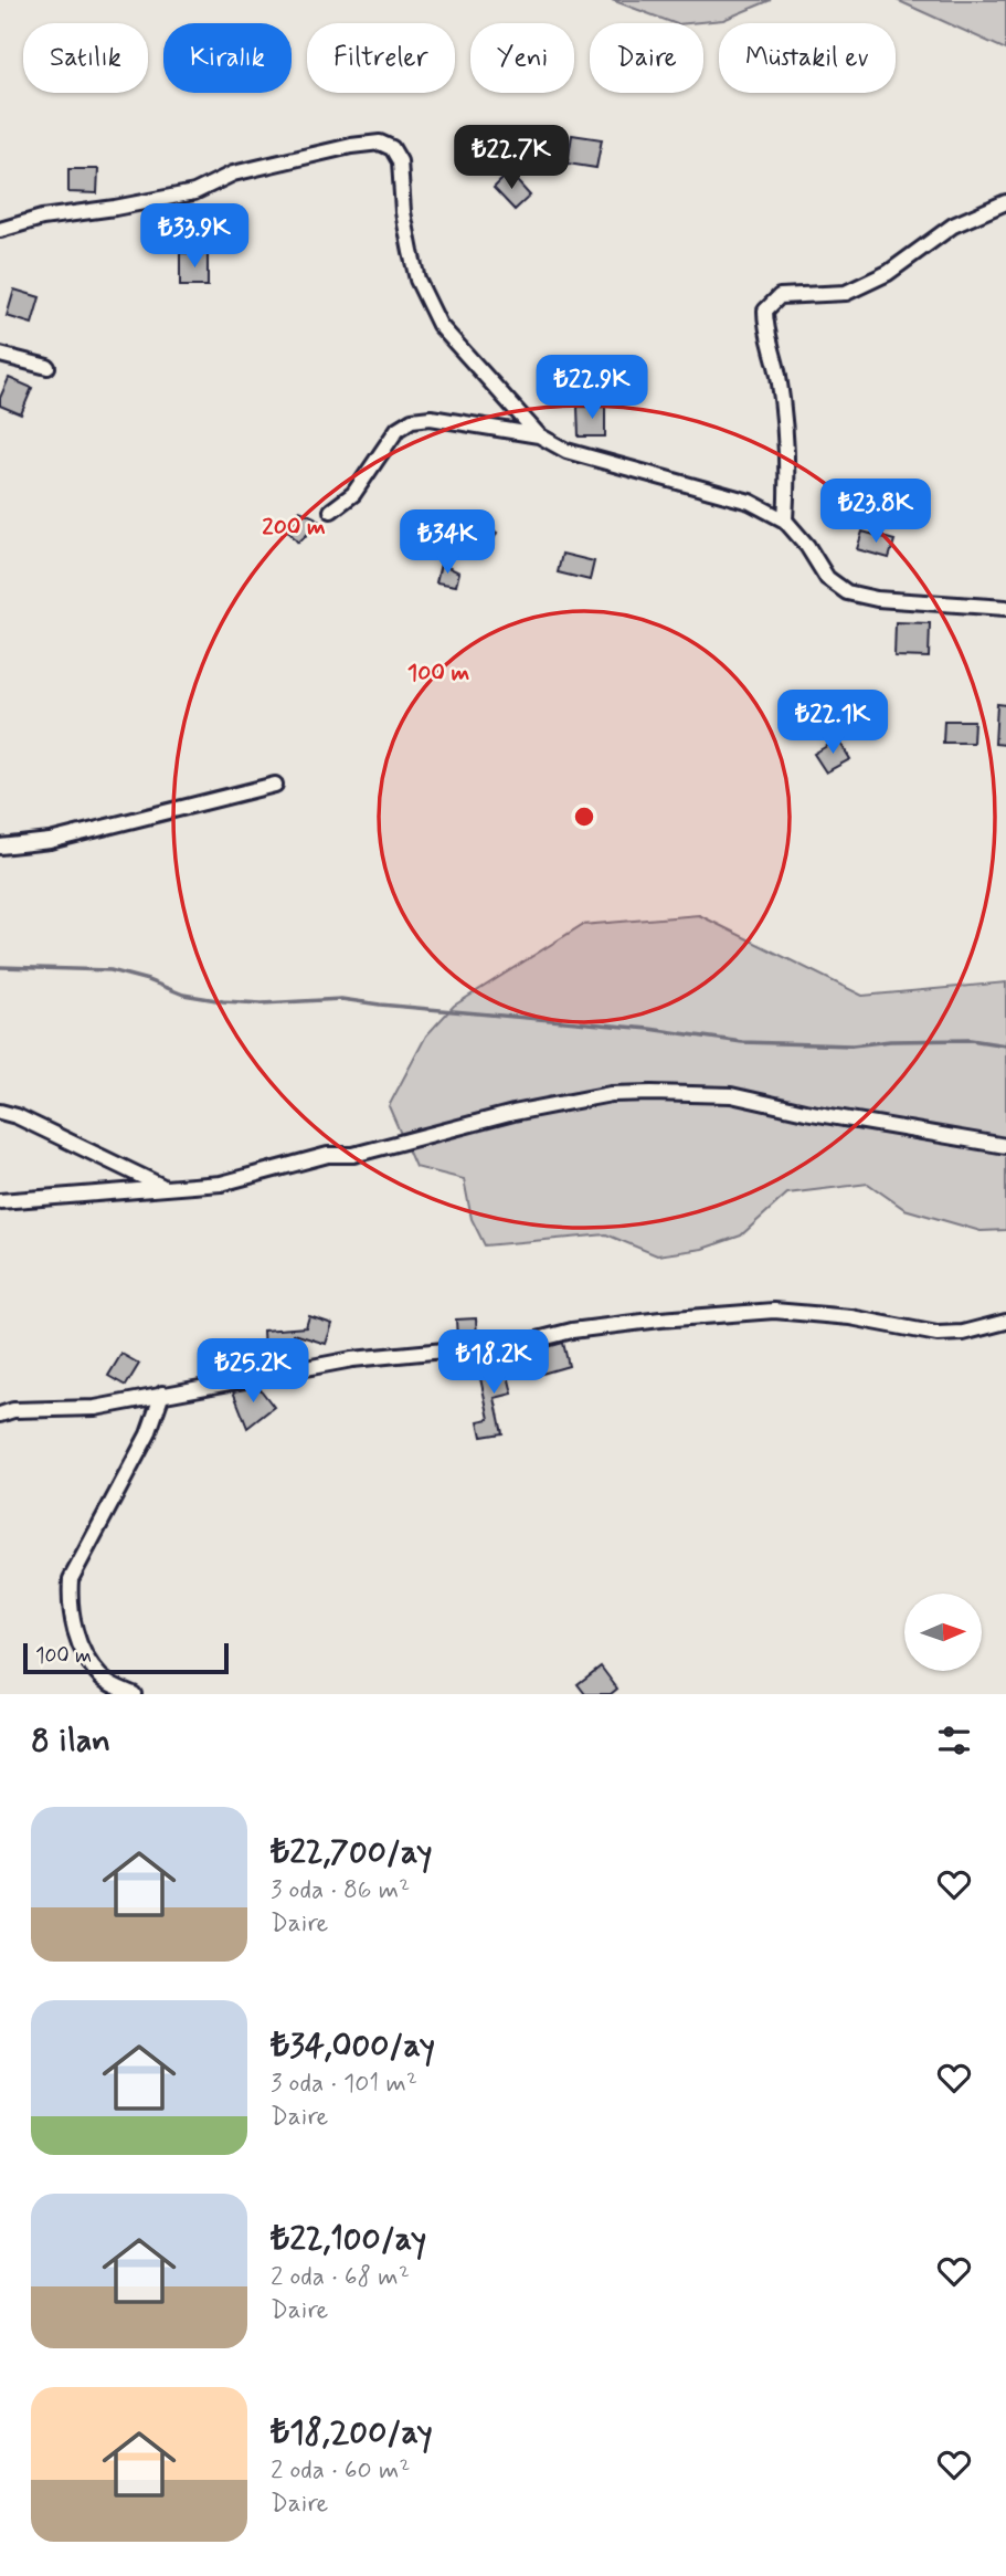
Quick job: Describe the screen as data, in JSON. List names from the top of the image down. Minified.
{"scale_bar":"100 m","north":"right","page":{"chip":["Satılık","Kiralık","Filtreler","Yeni","Daire","Müstakil ev"],"price":["₺22.7K","₺33.9K","₺22.9K","₺23.8K","₺34K","₺22.1K","₺18.2K","₺25.2K"],"scale":"100 m","heading":"8 ilan","list":[{"name":"₺22,700/ay","note":"3 oda · 86 m² · Daire"},{"name":"₺34,000/ay","note":"3 oda · 101 m² · Daire"},{"name":"₺22,100/ay","note":"2 oda · 68 m² · Daire"},{"name":"₺18,200/ay","note":"2 oda · 60 m² · Daire"}]},"rings":["200 m","100 m"]}
